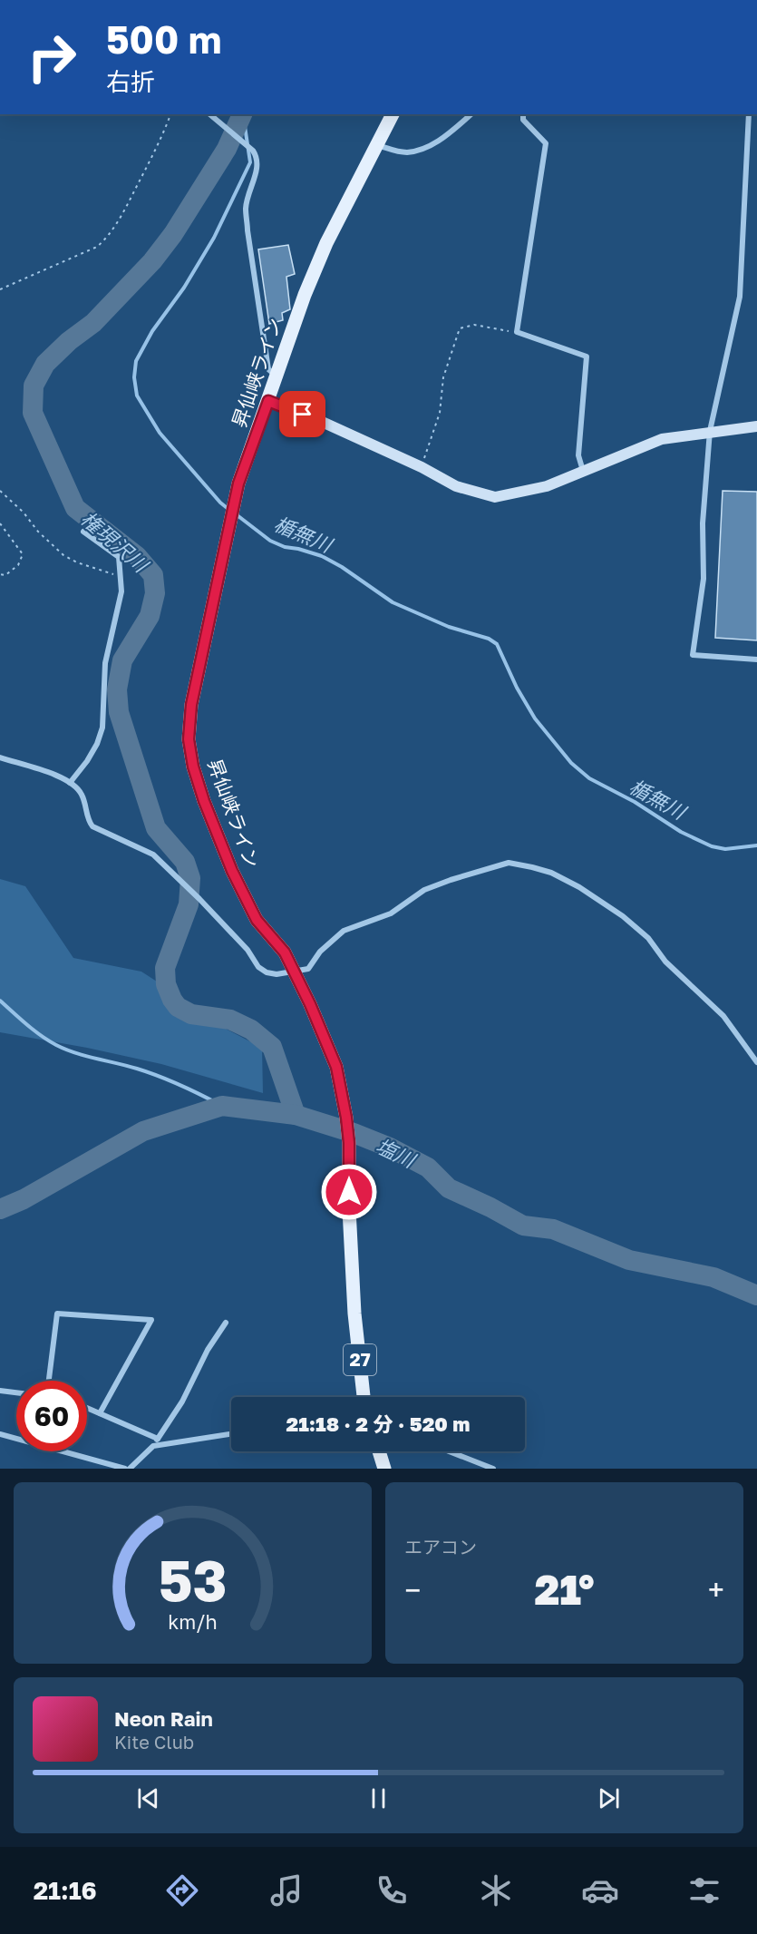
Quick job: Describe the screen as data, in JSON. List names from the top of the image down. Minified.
{"streets":{"main road":["昇仙峡ライン","27"]},"water":["楯無川","権現沢川","塩川"],"page":{"turn":["500 m","右折"],"limit":"60","trip":"21:18 · 2 分 · 520 m","tile":"エアコン","heat":["−","21°","+"],"song":["Neon Rain","Kite Club"],"tabs":"21:16","gauge":["53","km/h"]}}
